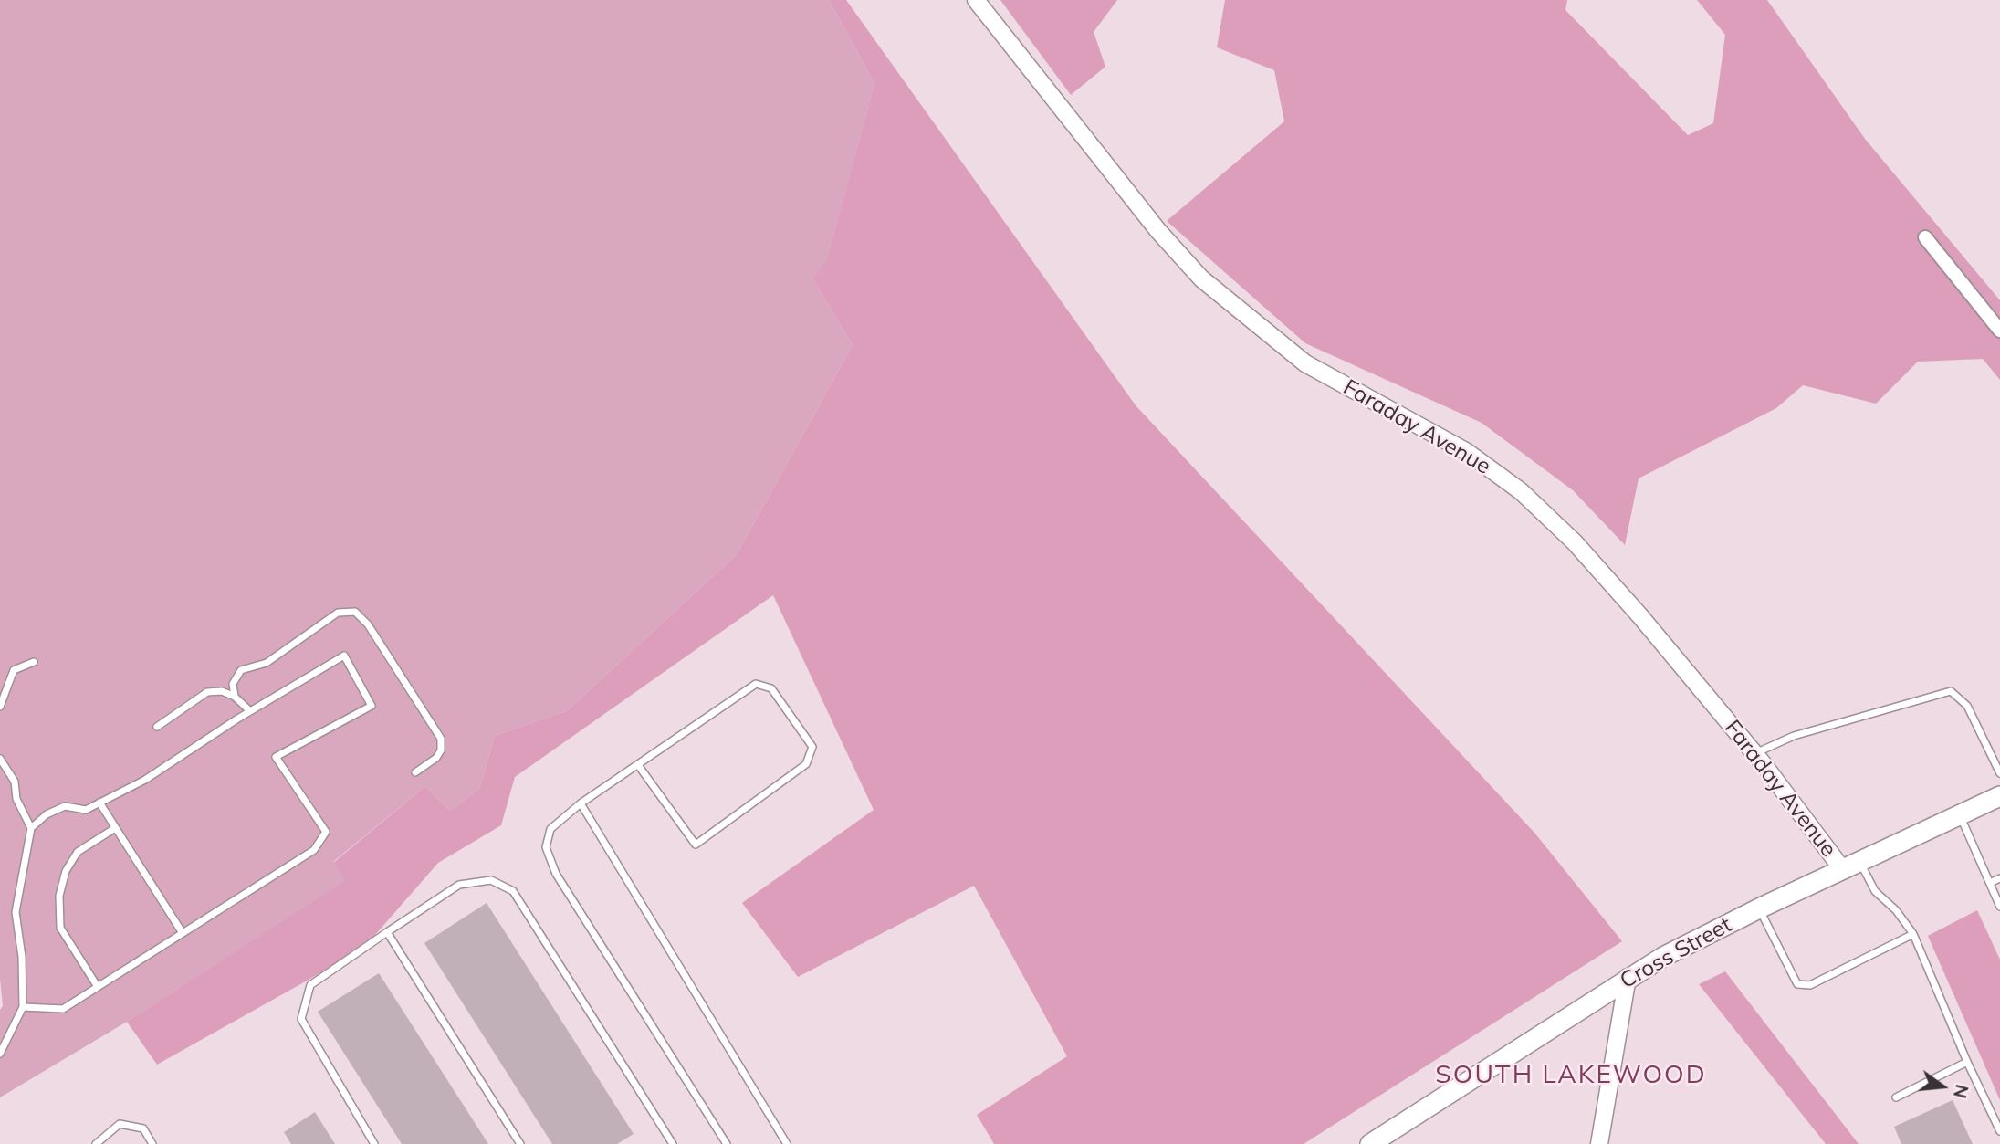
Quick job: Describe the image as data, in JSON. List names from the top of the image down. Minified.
{"streets":{"main road":["Cross Street"],"street":["Faraday Avenue"]},"crossings":[["Faraday Avenue","Cross Street"]],"districts":["SOUTH LAKEWOOD"],"north":"right"}
